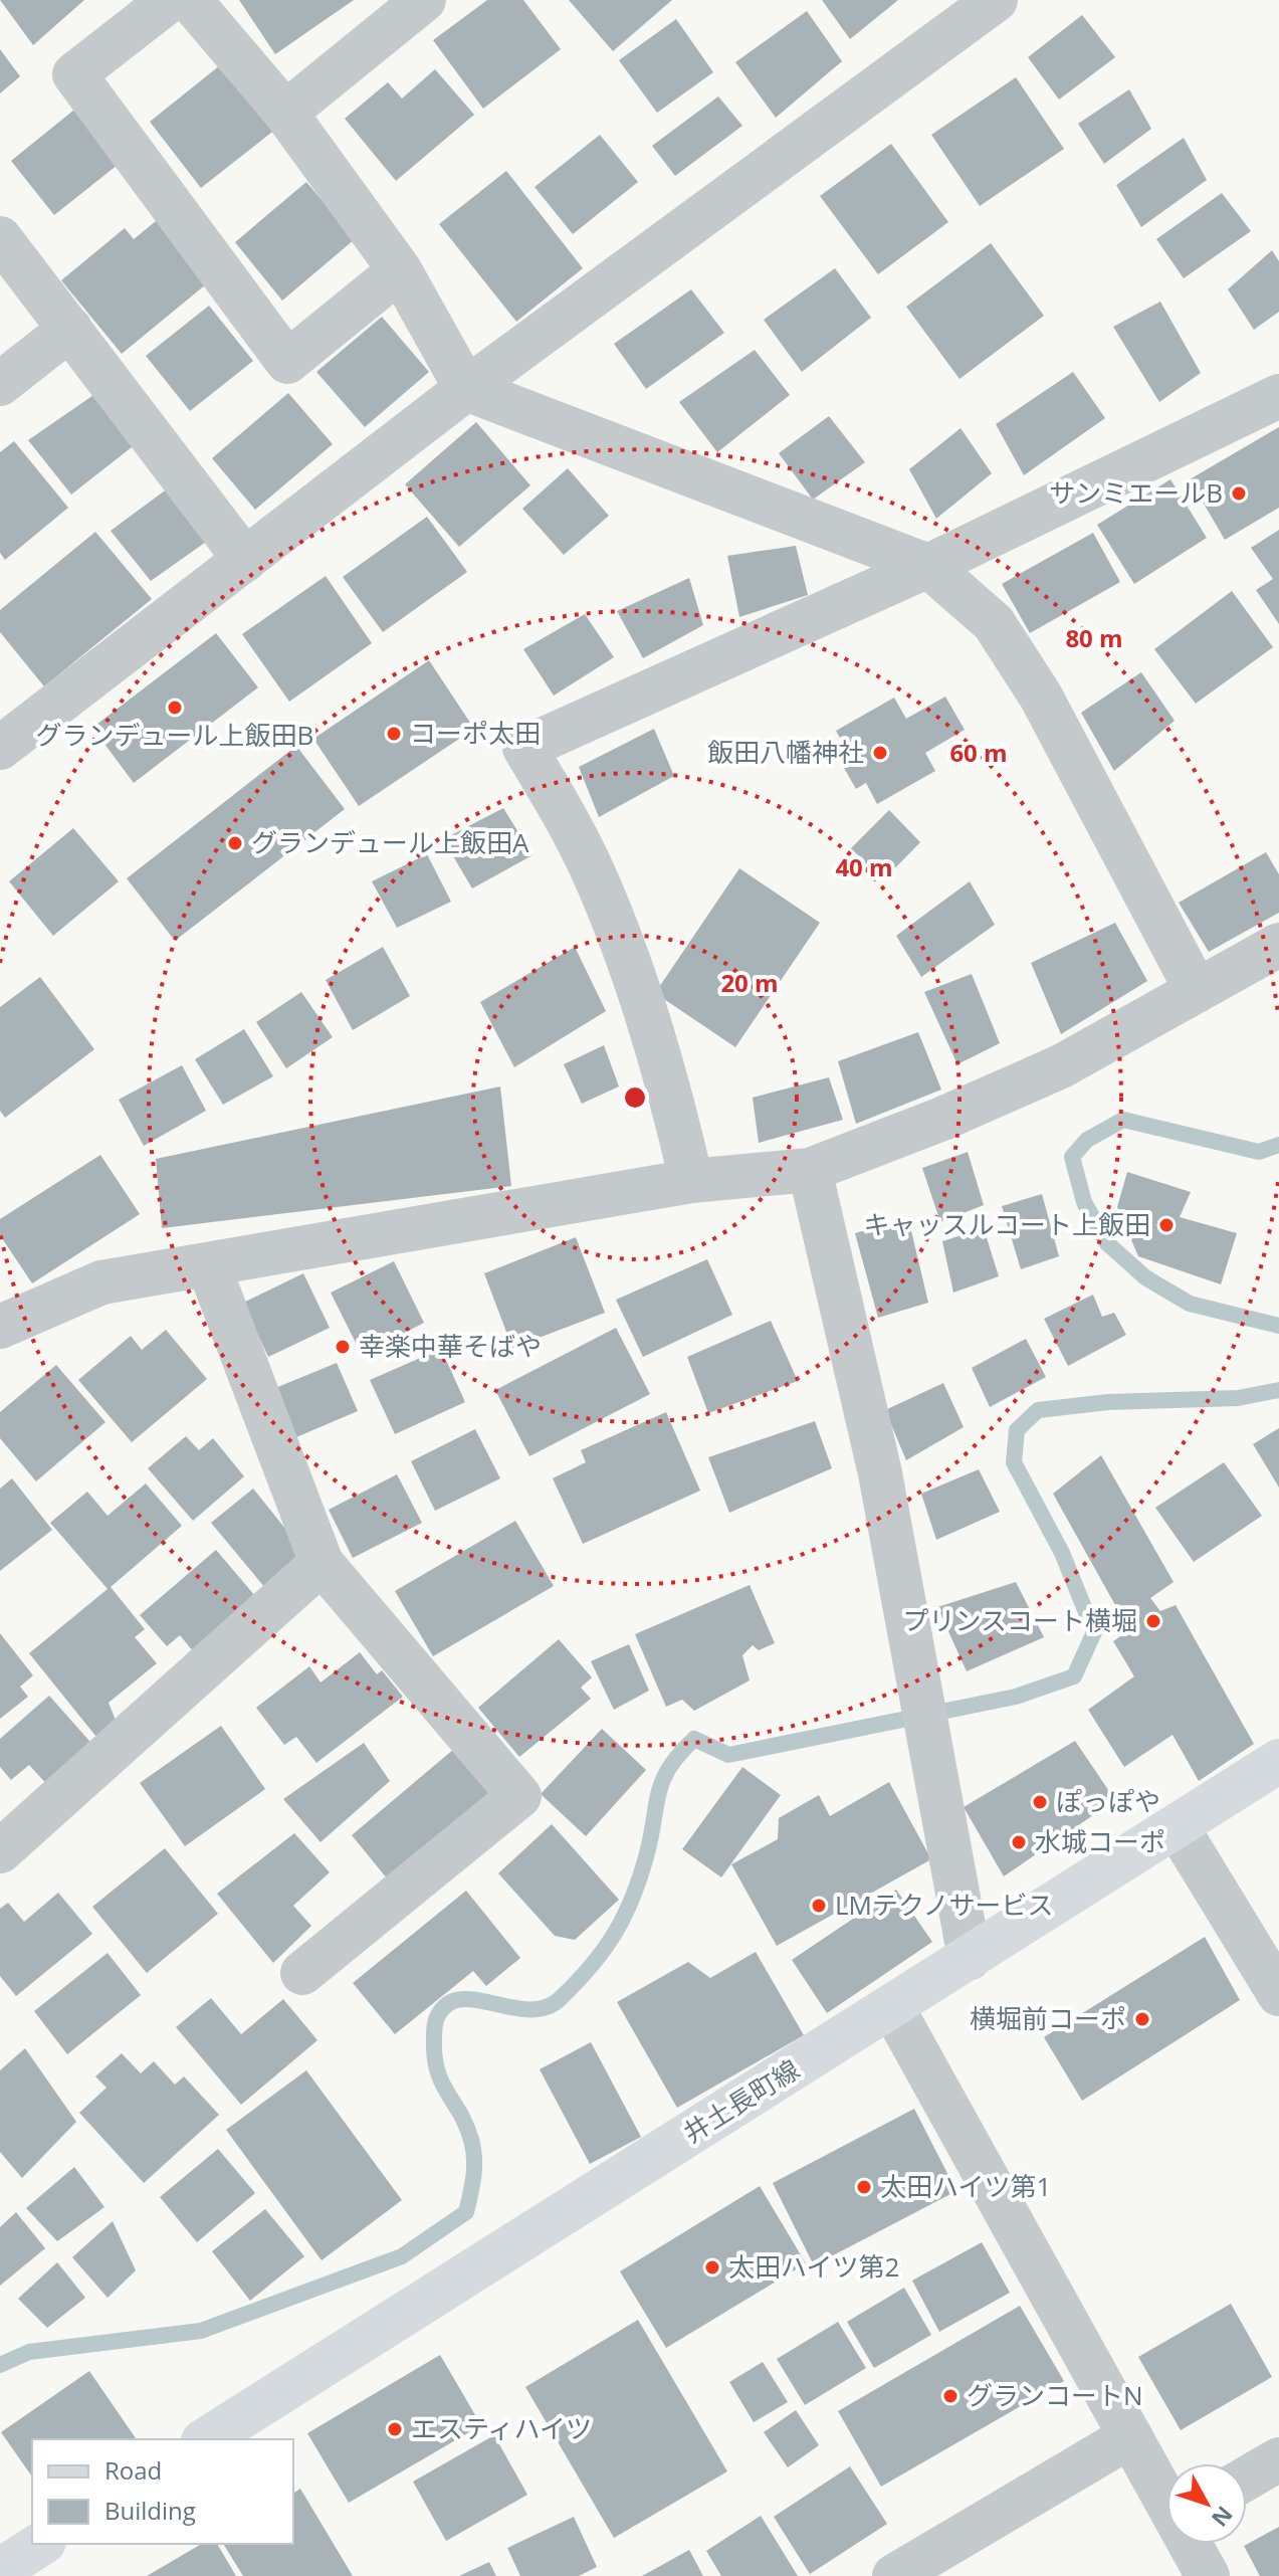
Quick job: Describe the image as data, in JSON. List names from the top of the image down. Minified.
{"streets":{"main road":["井土長町線"]},"places":["サンミエールB","グランデュール上飯田B","コーポ太田","飯田八幡神社","グランデュール上飯田A","キャッスルコート上飯田","幸楽中華そばや","プリンスコート横堀","ぽっぽや","水城コーポ","LMテクノサービス","横堀前コーポ","太田ハイツ第1","太田ハイツ第2","グランコートN","エスティハイツ"],"legend":["Road","Building"],"north":"bottom right","rings":["80 m","60 m","40 m","20 m"]}
